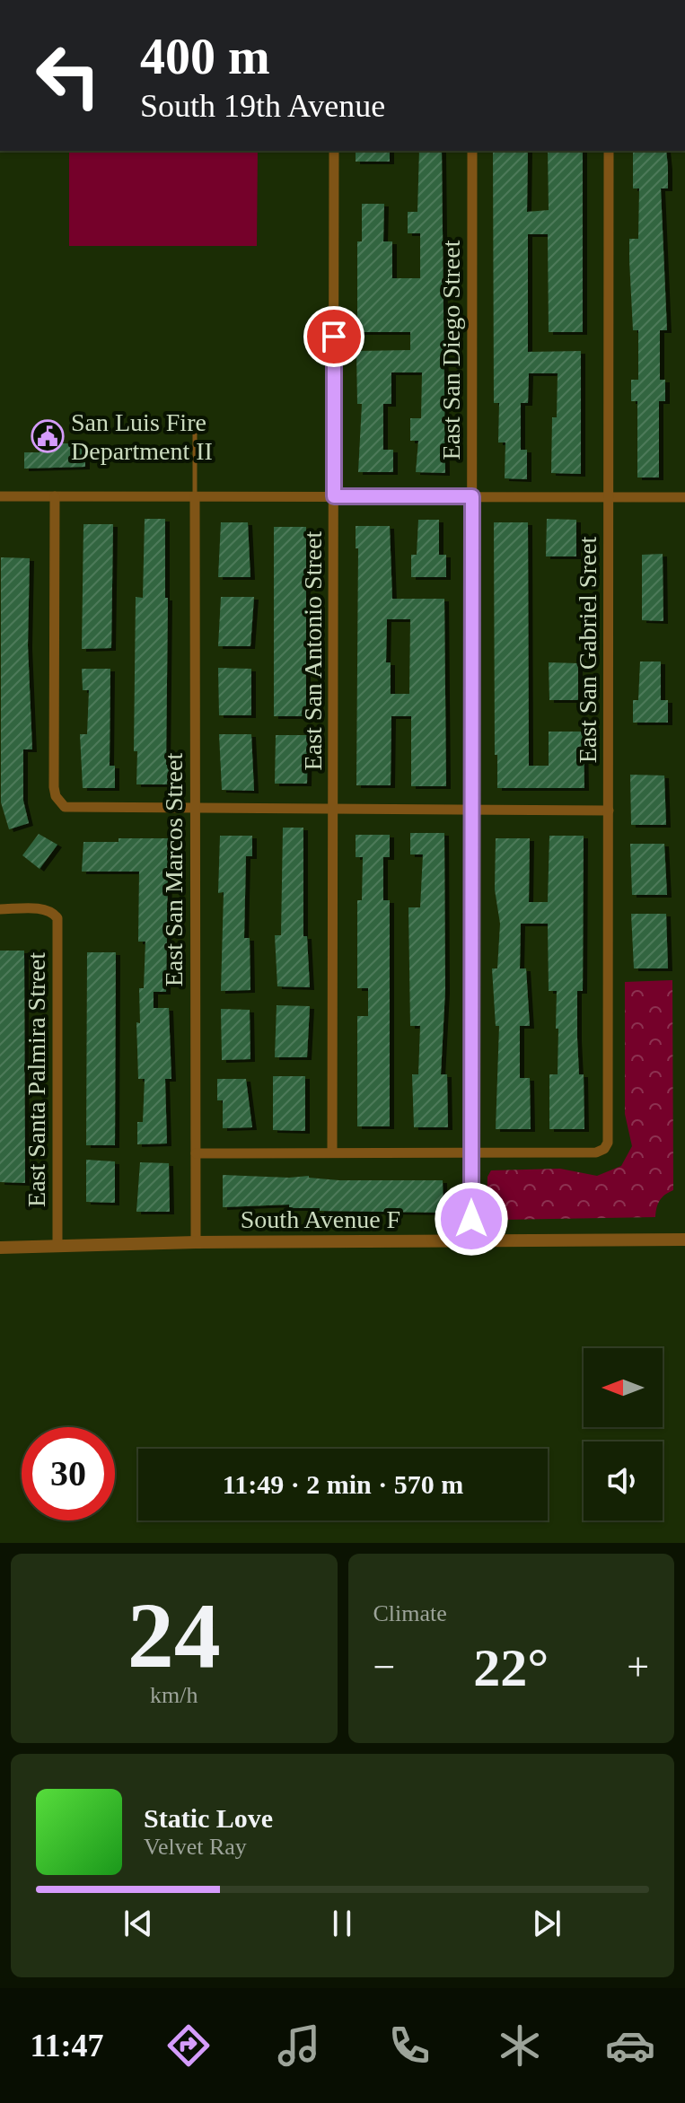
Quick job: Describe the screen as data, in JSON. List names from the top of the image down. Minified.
{"streets":{"street":["East San Diego Street","East San Gabriel Sreet","East San Antonio Street","East San Marcos Street","East Santa Palmira Street","South Avenue F"]},"crossings":[["East San Diego Street","East San Gabriel Sreet"],["East San Diego Street","South Avenue F"],["East San Marcos Street","South Avenue F"],["East Santa Palmira Street","South Avenue F"]],"places":{"public building":["San Luis Fire Department II"]},"north":"left","page":{"turn":["400 m","South 19th Avenue"],"limit":"30","trip":"11:49 · 2 min · 570 m","tile":[["24","km/h"],"Climate"],"heat":["−","22°","+"],"song":["Static Love","Velvet Ray"],"tabs":"11:47"}}
